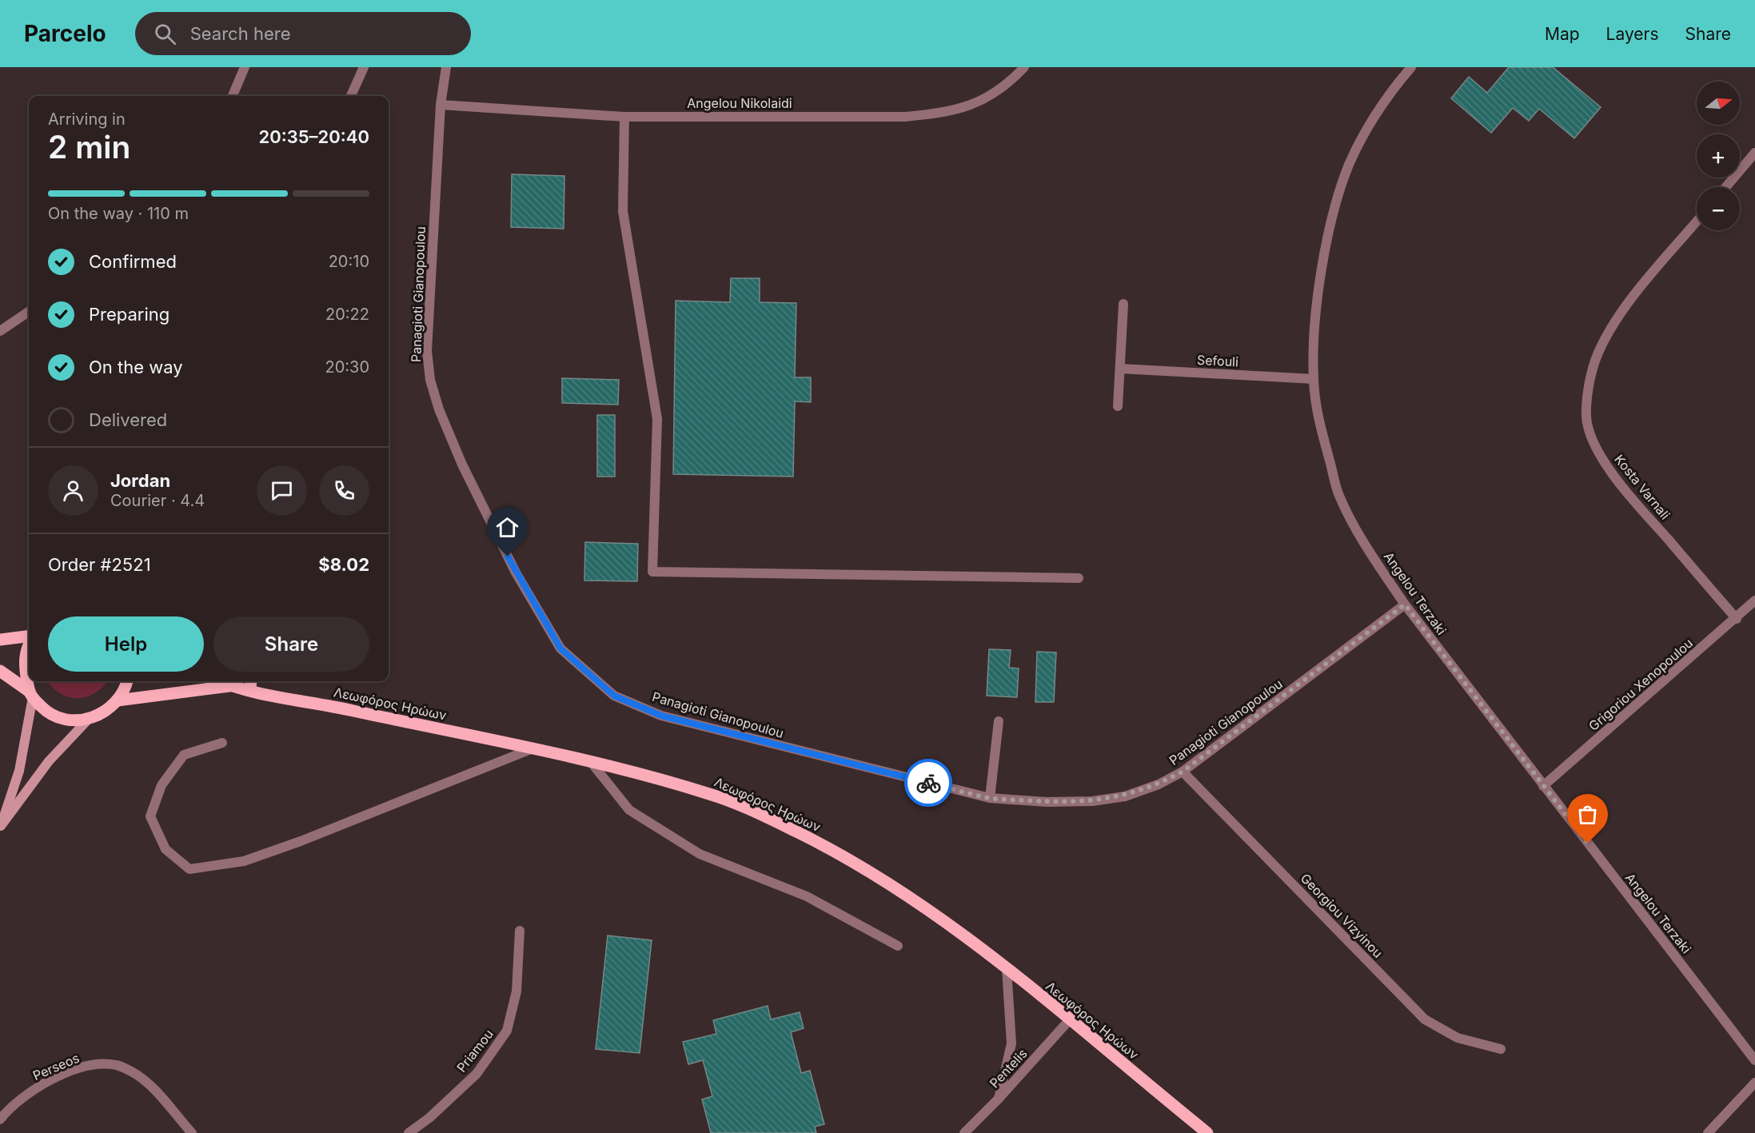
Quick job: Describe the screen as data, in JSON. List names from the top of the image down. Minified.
{"streets":{"main road":["Λεωφόρος Ηρώων"],"street":["Angelou Nikolaidi","Panagioti Gianopoulou","Sefouli","Kosta Varnali","Angelou Terzaki","Grigoriou Xenopoulou","Georgiou Vizyinou","Priamou","Perseos","Pentelis"]},"crossings":[["Angelou Nikolaidi","Panagioti Gianopoulou"],["Panagioti Gianopoulou","Angelou Terzaki"],["Panagioti Gianopoulou","Georgiou Vizyinou"],["Sefouli","Angelou Terzaki"],["Kosta Varnali","Grigoriou Xenopoulou"],["Angelou Terzaki","Grigoriou Xenopoulou"],["Λεωφόρος Ηρώων","Pentelis"]],"north":"right","page":{"header":"Parcelo","search":"Search here","nav":["Map","Layers","Share"],"map_buttons":["+","−"],"heading":["2 min","Arriving in","20:35–20:40"],"panel":["Jordan","Courier · 4.4","Order #2521","$8.02"],"bar":"On the way · 110 m","list":[["Confirmed","20:10"],["Preparing","20:22"],["On the way","20:30"],"Delivered"],"buttons":["Help","Share"]}}
